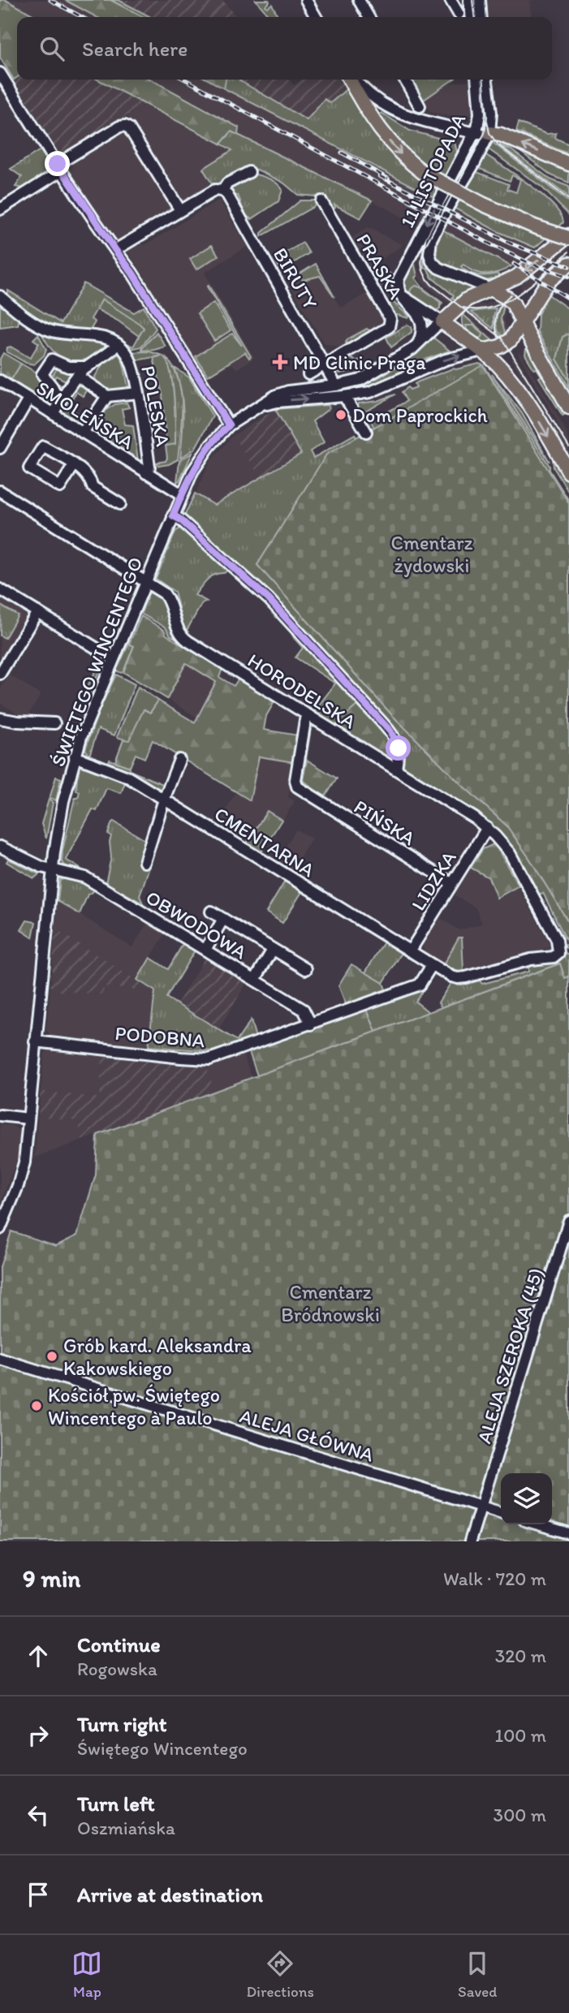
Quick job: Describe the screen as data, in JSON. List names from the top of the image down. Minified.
{"streets":{"street":["11 LISTOPADA","PRASKA","BIRUTY","POLESKA","SMOLEŃSKA","ŚWIĘTEGO WINCENTEGO","HORODELSKA","PIŃSKA","CMENTARNA","LIDZKA","OBWODOWA","PODOBNA","ALEJA SZEROKA (45)","ALEJA GŁÓWNA"]},"crossings":[["11 LISTOPADA","ŚWIĘTEGO WINCENTEGO"],["PRASKA","BIRUTY"],["BIRUTY","ŚWIĘTEGO WINCENTEGO"],["POLESKA","SMOLEŃSKA"],["SMOLEŃSKA","ŚWIĘTEGO WINCENTEGO"],["ŚWIĘTEGO WINCENTEGO","HORODELSKA"],["ŚWIĘTEGO WINCENTEGO","CMENTARNA"],["ŚWIĘTEGO WINCENTEGO","OBWODOWA"],["ŚWIĘTEGO WINCENTEGO","PODOBNA"],["HORODELSKA","PIŃSKA"],["HORODELSKA","CMENTARNA"],["HORODELSKA","LIDZKA"],["PIŃSKA","LIDZKA"],["CMENTARNA","LIDZKA"],["CMENTARNA","PODOBNA"],["OBWODOWA","PODOBNA"],["ALEJA SZEROKA (45)","ALEJA GŁÓWNA"]],"one_way":["11 LISTOPADA"],"parks":["Cmentarz żydowski","Cmentarz Bródnowski"],"places":{"health":["MD Clinic Praga"],"other":["Dom Paprockich","Grób kard. Aleksandra Kakowskiego","Kościół pw. Świętego Wincentego à Paulo"]},"page":{"search":"Search here","heading":["9 min","Walk · 720 m"],"list":[["Continue","Rogowska","320 m"],["Turn right","Świętego Wincentego","100 m"],["Turn left","Oszmiańska","300 m"],"Arrive at destination"],"nav":["Map","Directions","Saved"]}}
